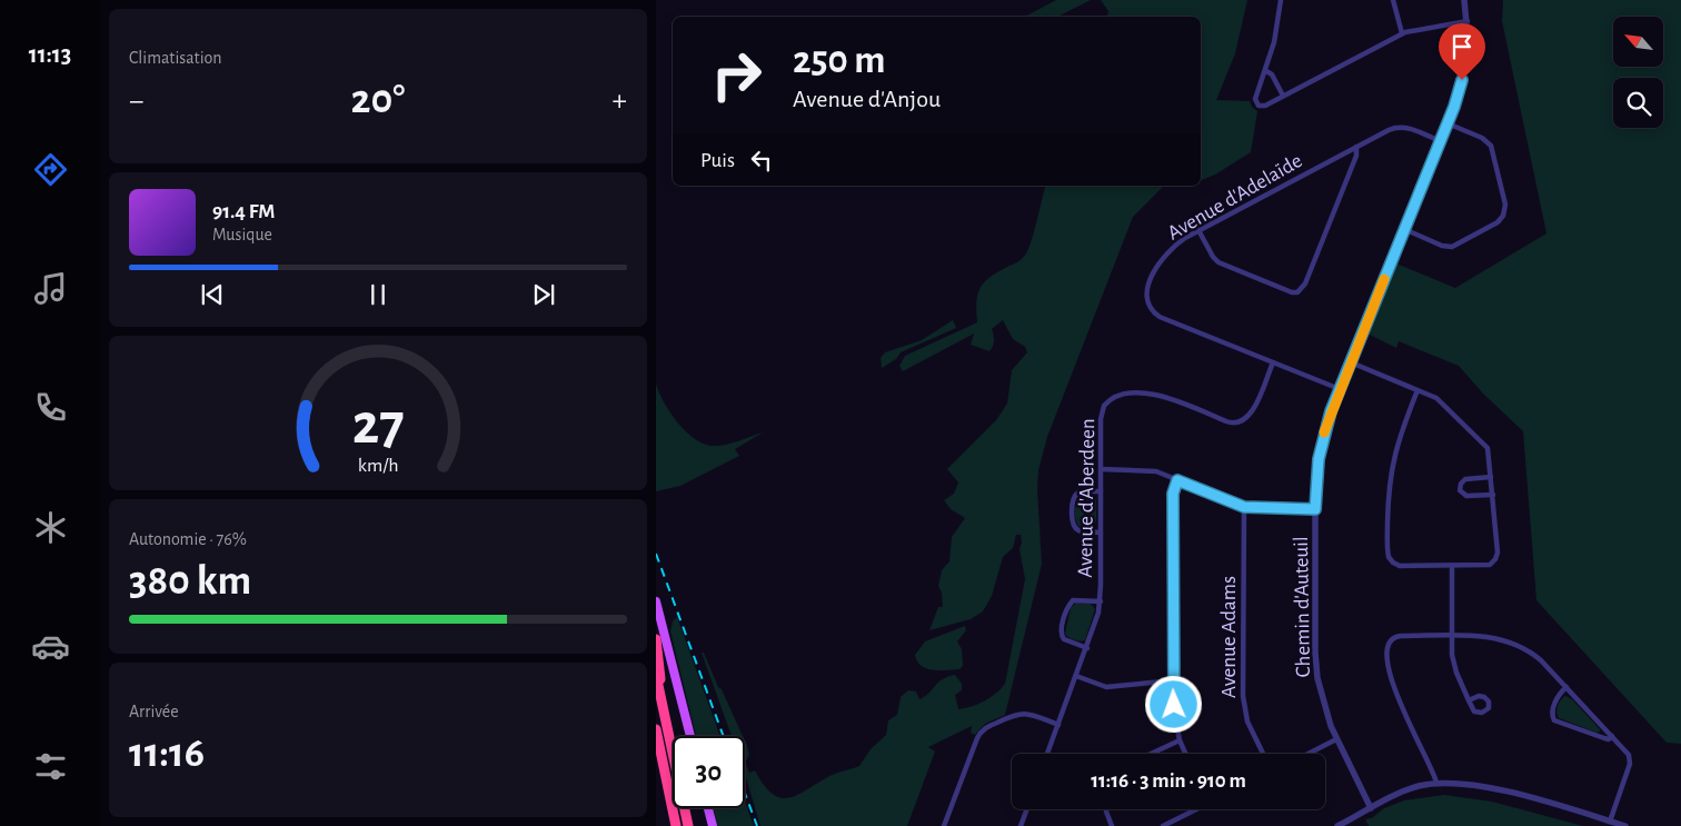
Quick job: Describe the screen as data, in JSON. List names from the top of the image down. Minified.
{"streets":{"street":["Avenue d'Adelaïde","Avenue d'Aberdeen","Chemin d'Auteuil","Avenue Adams"]},"crossings":[["Avenue d'Adelaïde","Avenue d'Aberdeen"],["Avenue d'Adelaïde","Chemin d'Auteuil"]],"north":"top left","page":{"tabs":"11:13","tile":["Climatisation",["Autonomie · 76%","380 km"],["Arrivée","11:16"]],"turn":["250 m","Avenue d'Anjou"],"heat":["−","20°","+"],"then":"Puis","song":["91.4 FM","Musique"],"limit":"30","trip":"11:16 · 3 min · 910 m","gauge":["27","km/h"]}}
